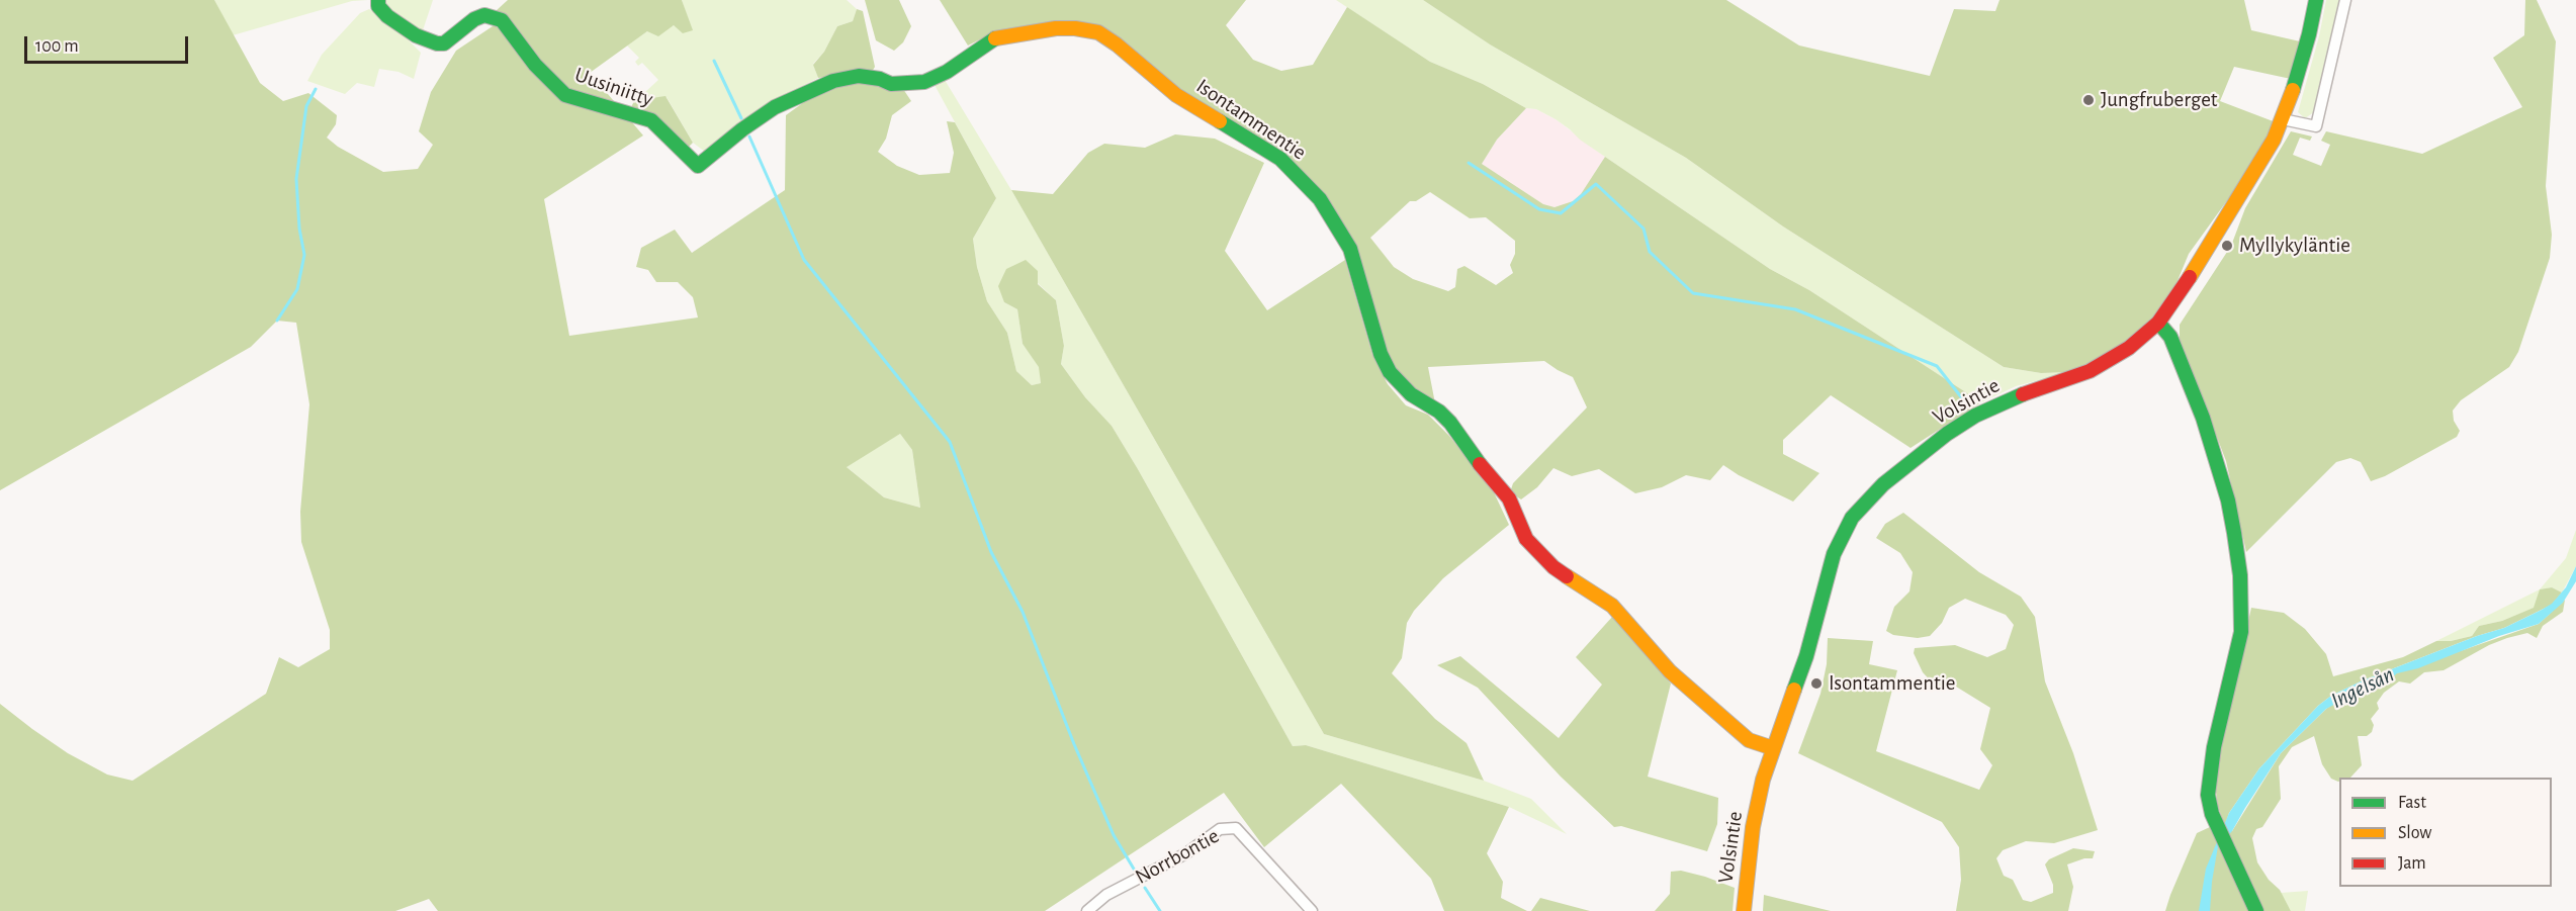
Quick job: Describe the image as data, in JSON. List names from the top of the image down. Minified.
{"streets":{"street":["Uusiniitty","Isontammentie","Volsintie","Norrbontie"]},"crossings":[["Uusiniitty","Isontammentie"],["Isontammentie","Volsintie"]],"water":["Ingelsån"],"places":["Jungfruberget","Myllykyläntie","Isontammentie"],"legend":["Fast","Slow","Jam"],"scale_bar":"100 m"}
